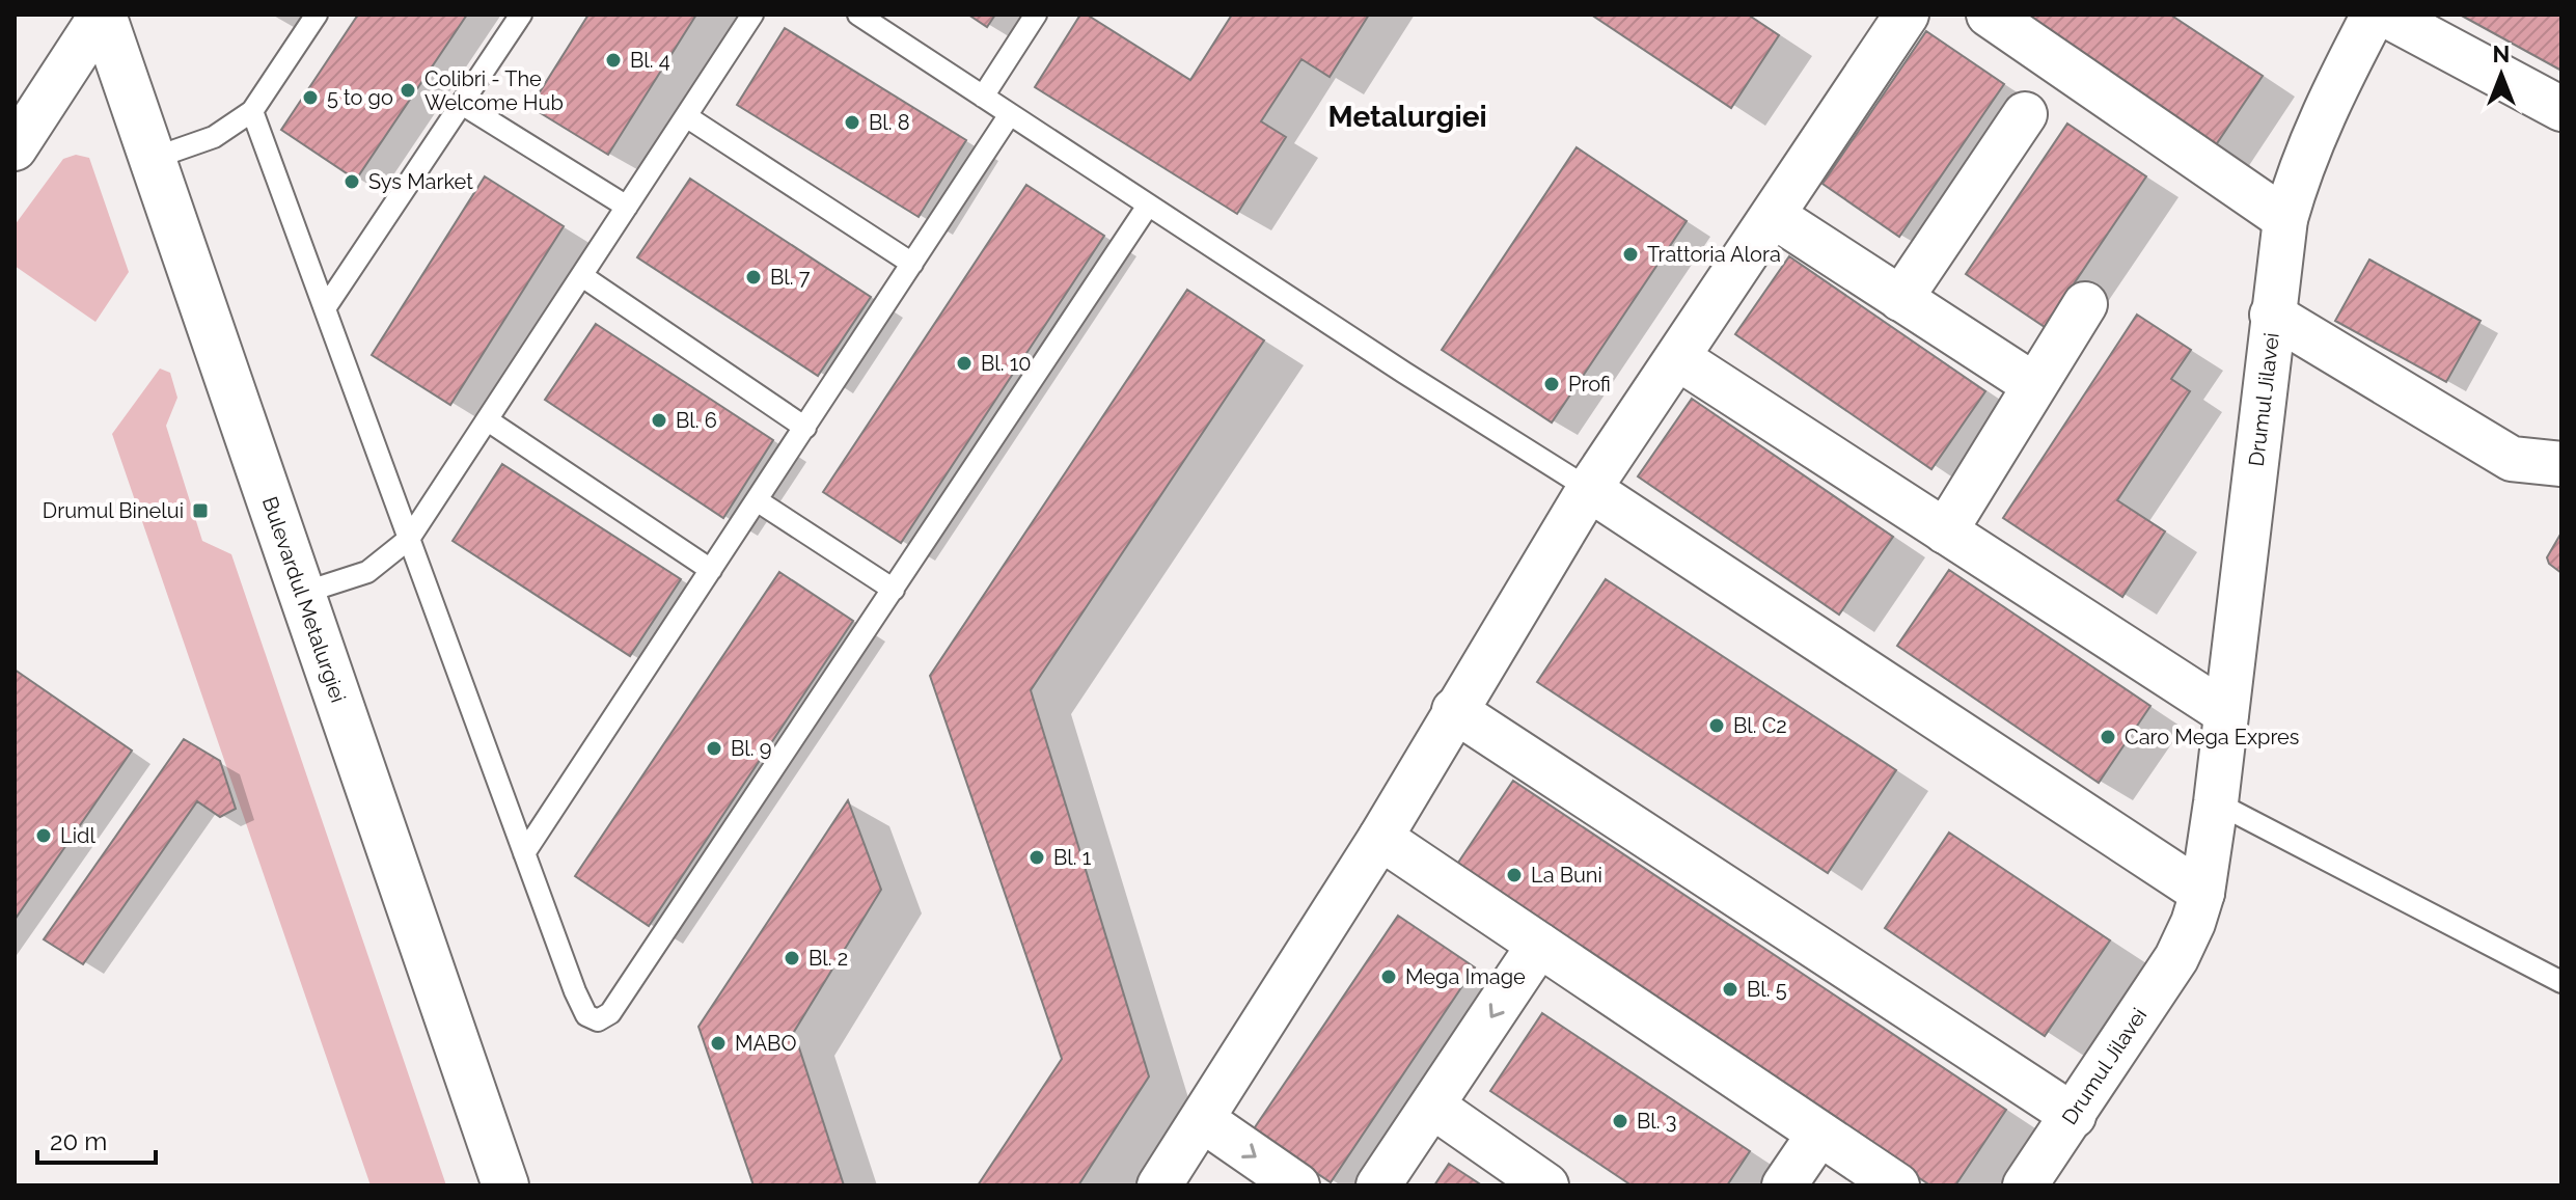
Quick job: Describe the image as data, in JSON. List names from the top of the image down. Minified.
{"streets":{"main road":["Bulevardul Metalurgiei"],"street":["Drumul Jilavei"]},"districts":["Metalurgiei"],"places":{"other":["Bl. 4","Colibri - The Welcome Hub","5 to go","Bl. 8","Sys Market","Trattoria Alora","Bl. 7","Bl. 10","Profi","Bl. 6","Bl. C2","Caro Mega Expres","Bl. 9","Lidl","Bl. 1","La Buni","Bl. 2","Mega Image","Bl. 5","MABO","Bl. 3"],"transit":["Drumul Binelui"]},"scale_bar":"20 m","north":"top"}
